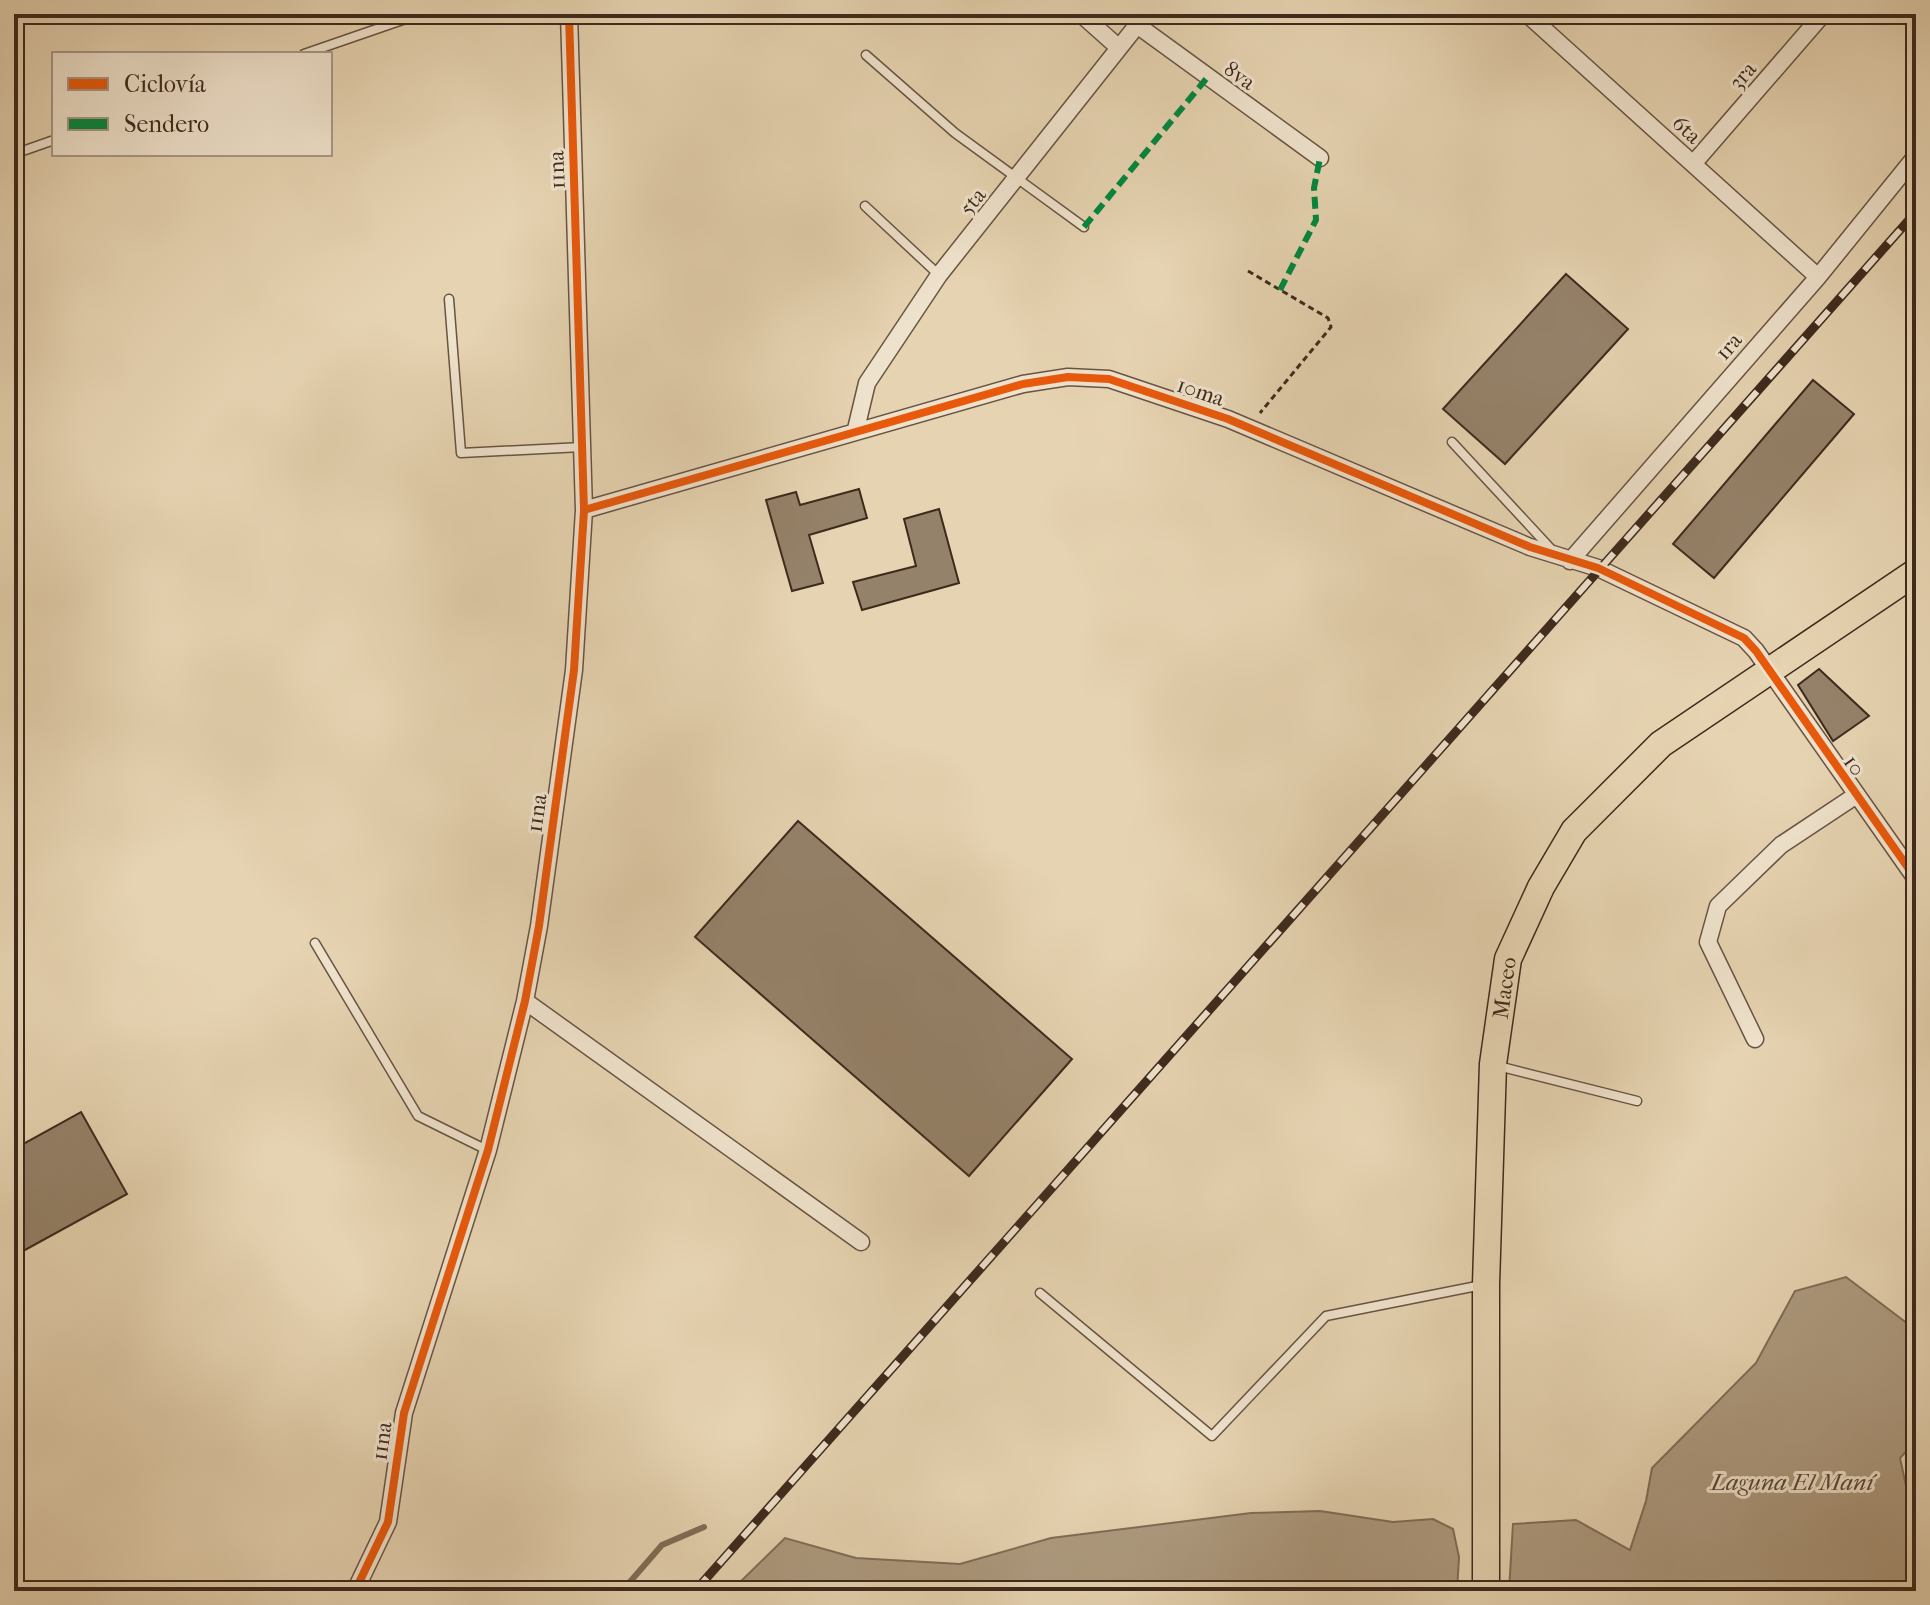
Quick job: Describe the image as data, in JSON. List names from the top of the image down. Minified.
{"streets":{"main road":["Maceo"],"street":["8va","3ra","6ta","11na","5ta","1ra","10ma","10"]},"crossings":[["8va","5ta"],["3ra","6ta"],["6ta","1ra"],["11na","10ma"],["5ta","10ma"],["1ra","10ma"],["10ma","10"],["10ma","Maceo"],["10","Maceo"]],"water":["Laguna El Maní"],"legend":["Ciclovía","Sendero"]}
